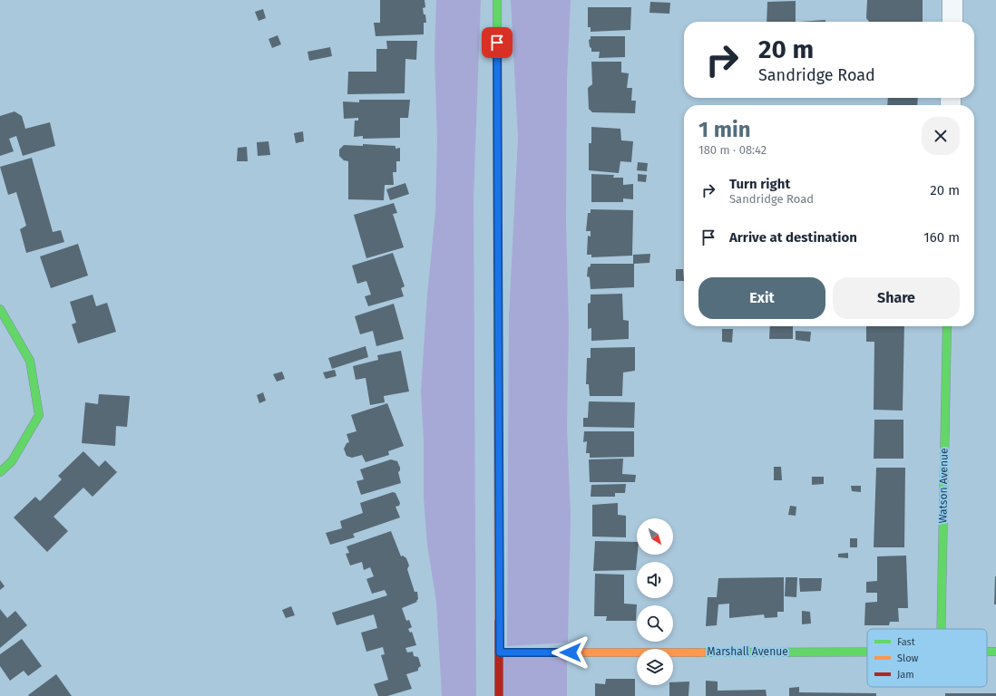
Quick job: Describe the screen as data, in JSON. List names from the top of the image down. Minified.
{"streets":{"street":["Watson Avenue","Marshall Avenue"]},"legend":["Fast","Slow","Jam"],"north":"bottom right","page":{"turn":["20 m","Sandridge Road"],"heading":["1 min","180 m · 08:42"],"list":[{"name":"Turn right","note":"Sandridge Road","value":"20 m"},{"name":"Arrive at destination","value":"160 m"}],"buttons":["Exit","Share"]}}
